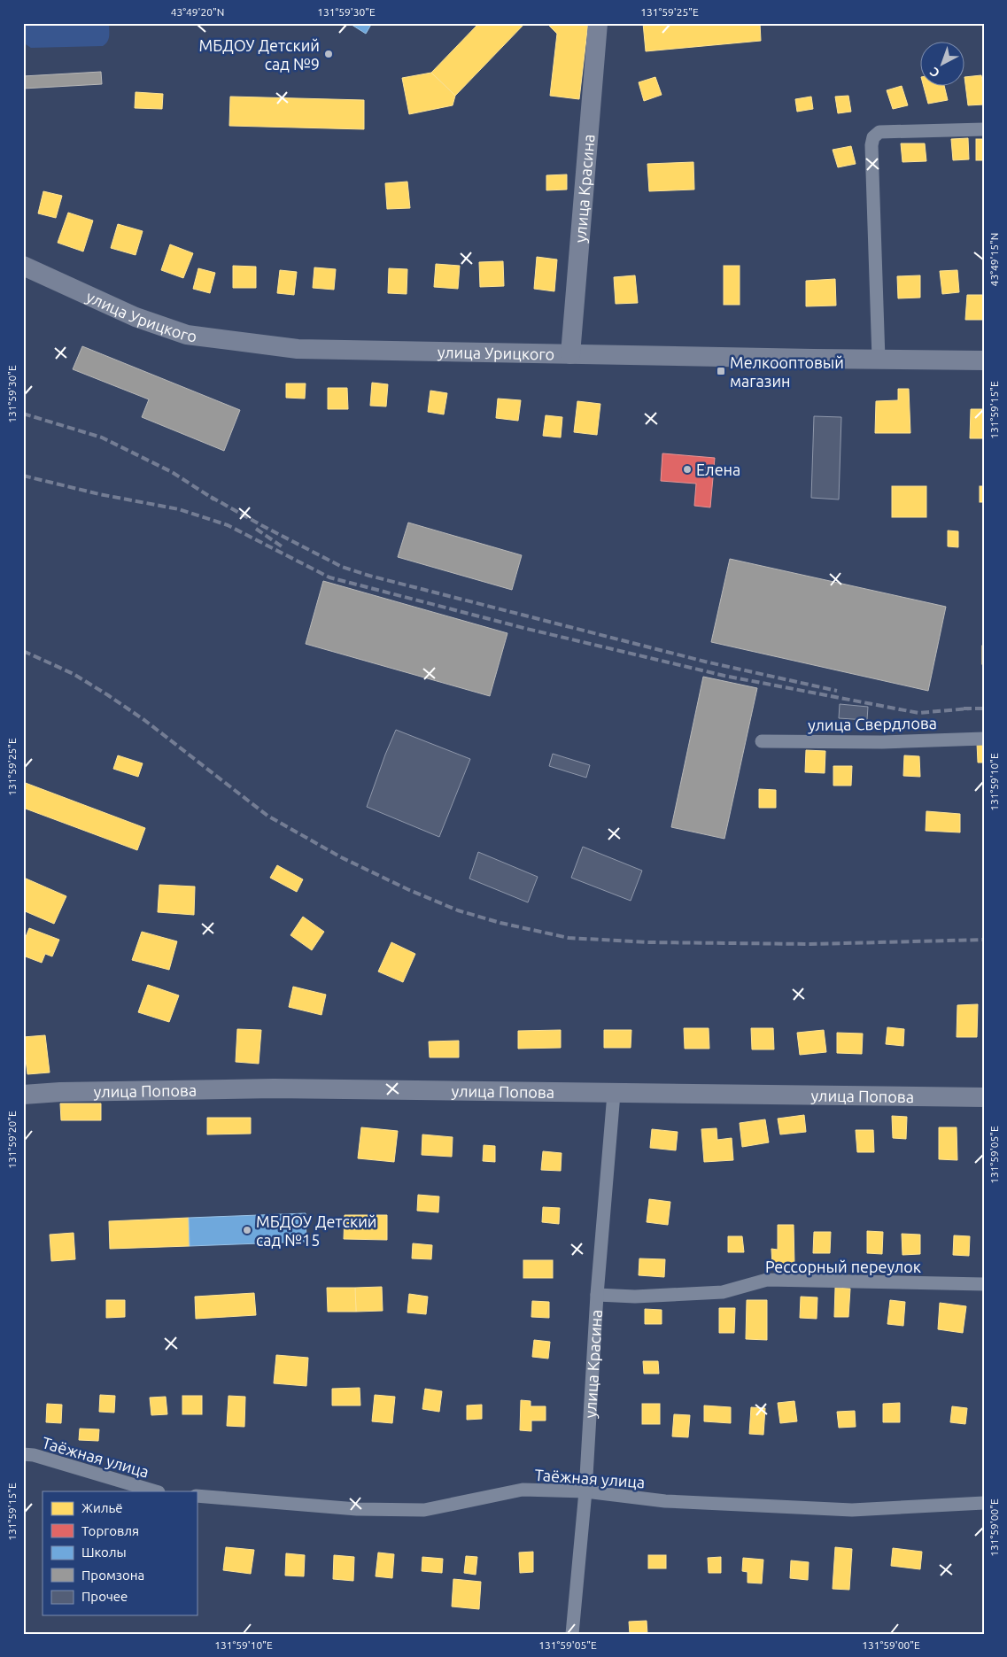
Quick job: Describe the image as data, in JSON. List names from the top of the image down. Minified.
{"streets":{"street":["улица Красина","улица Урицкого","улица Свердлова","улица Попова","Рессорный переулок","Таёжная улица"]},"crossings":[["улица Красина","улица Урицкого"],["улица Красина","улица Попова"],["улица Красина","Рессорный переулок"],["улица Красина","Таёжная улица"]],"places":{"other":["МБДОУ Детский сад №9","Елена","МБДОУ Детский сад №15"],"transit":["Мелкооптовый магазин"]},"legend":["Жильё","Торговля","Школы","Промзона","Прочее"],"north":"bottom left","coordinates":["43°49'20\"N","131°59'30\"E","131°59'25\"E","43°49'15\"N","131°59'15\"E","131°59'10\"E","131°59'20\"E","131°59'05\"E","131°59'00\"E"]}
